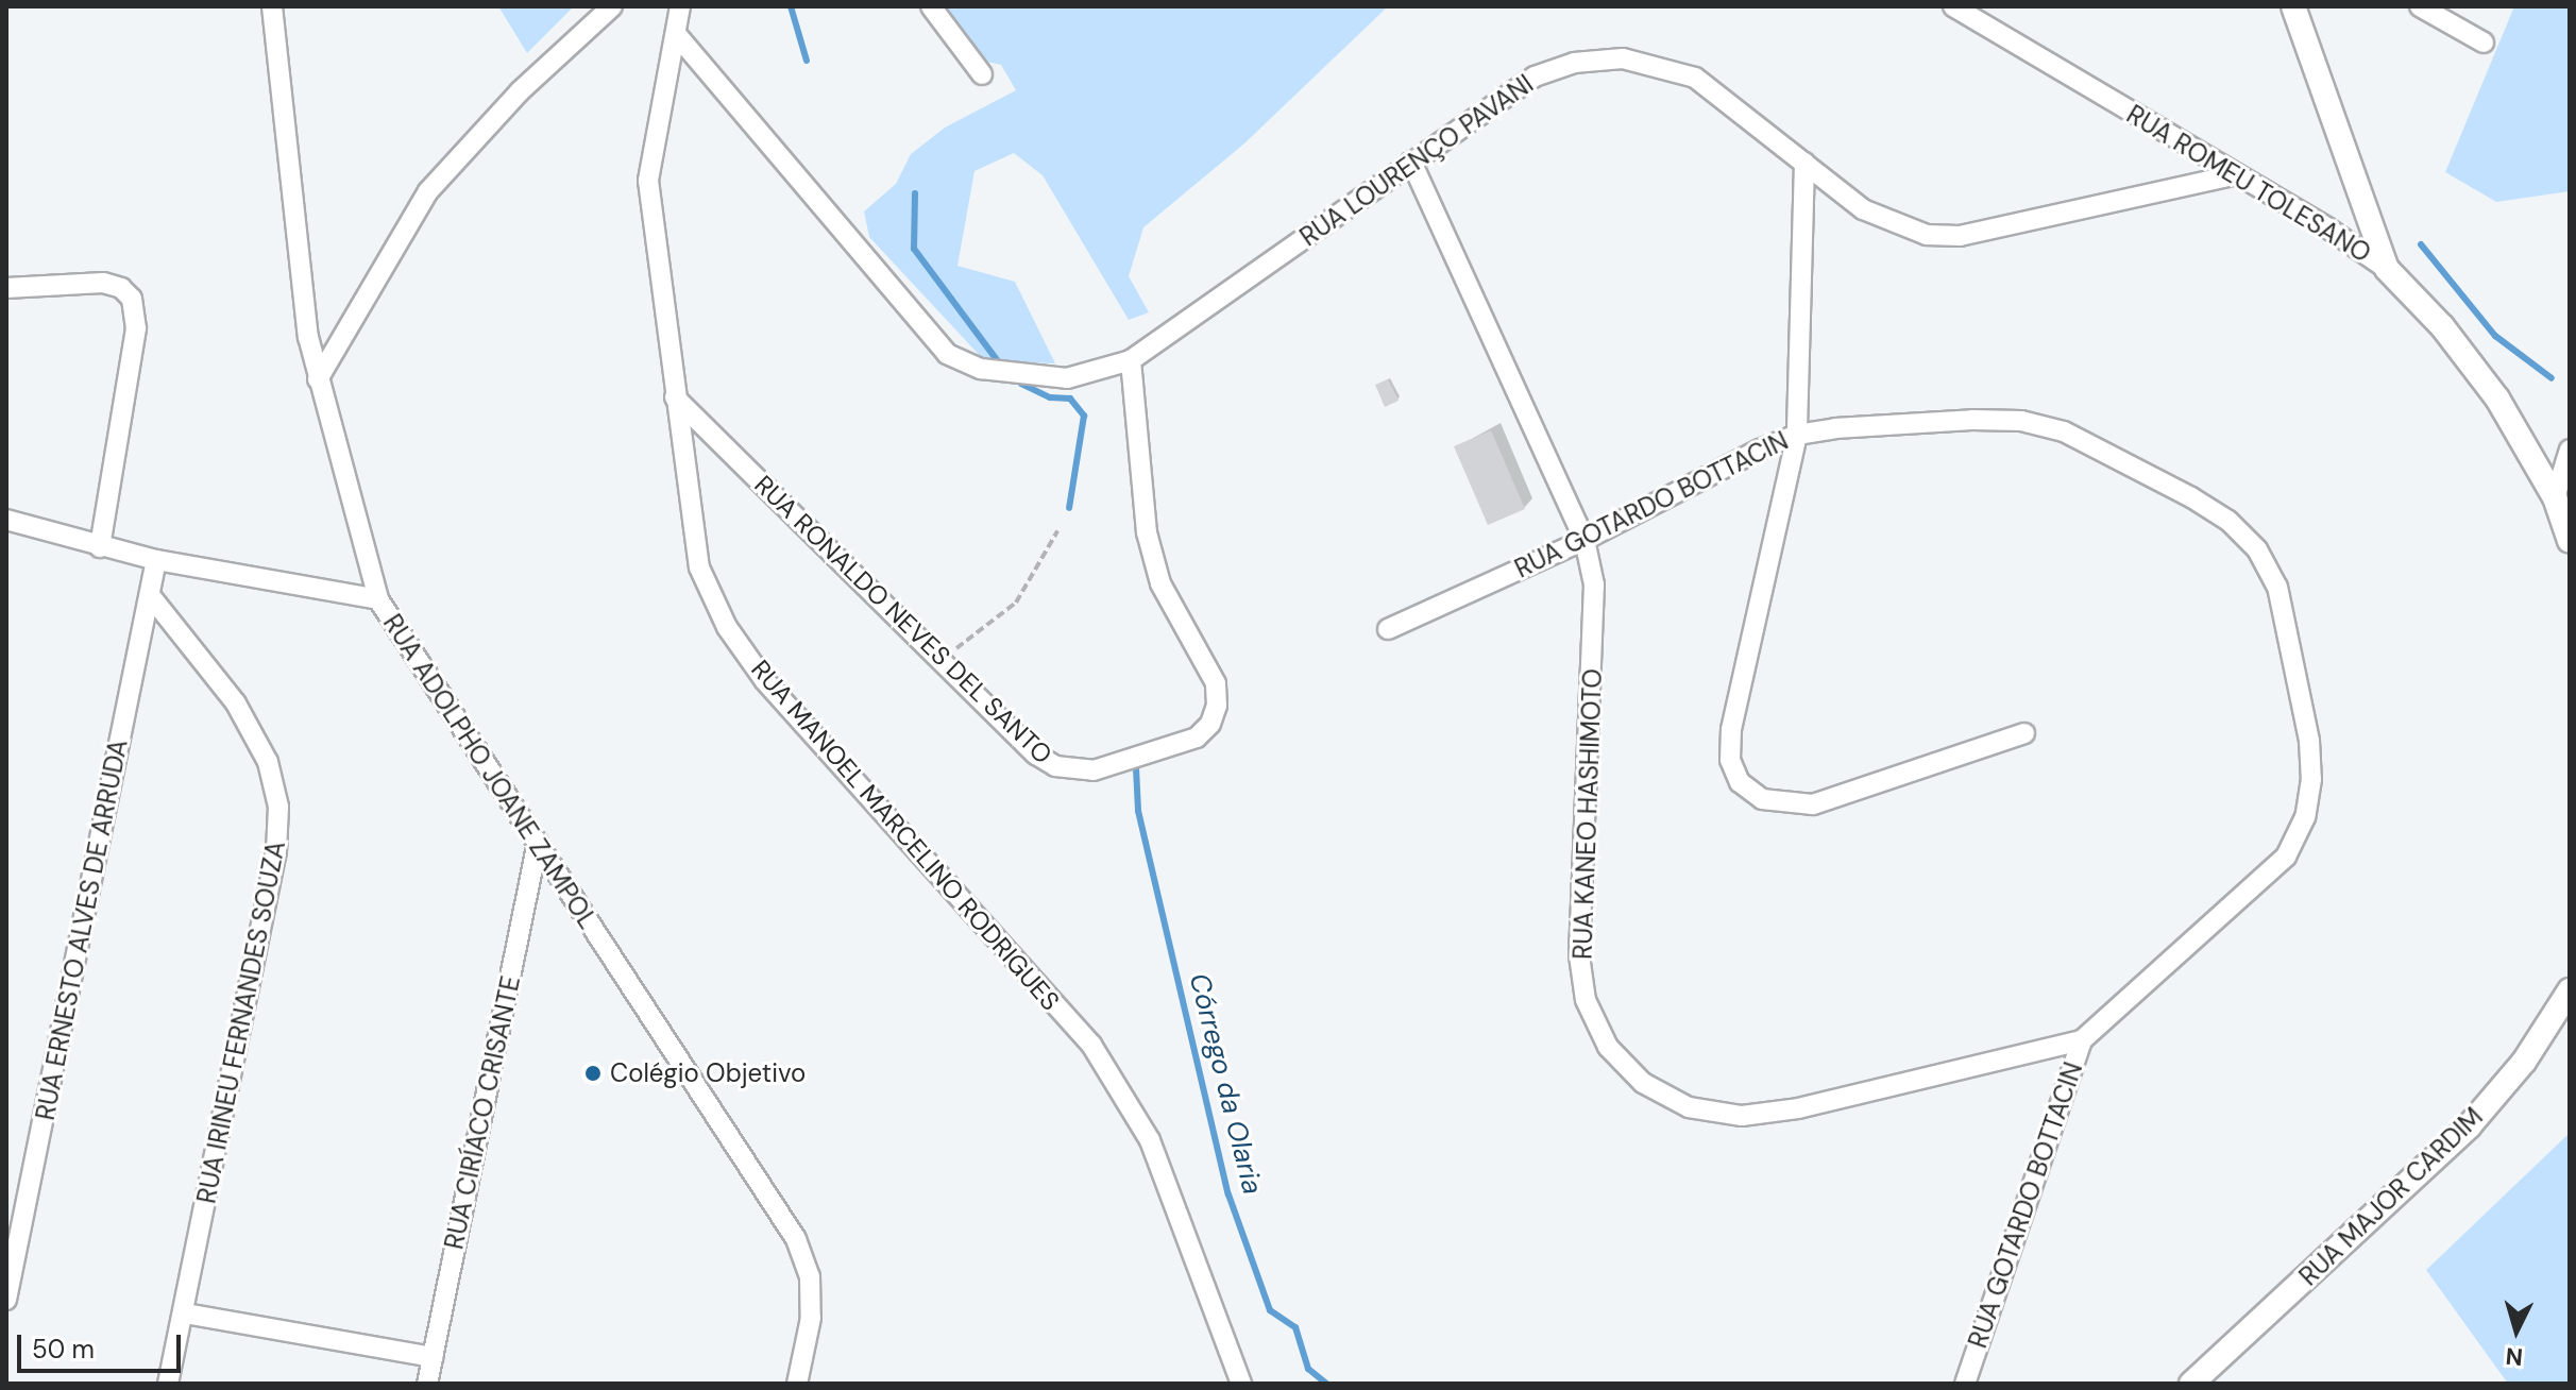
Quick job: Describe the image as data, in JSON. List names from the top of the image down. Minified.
{"streets":{"street":["RUA LOURENÇO PAVANI","RUA ROMEU TOLESANO","RUA GOTARDO BOTTACIN","RUA RONALDO NEVES DEL SANTO","RUA ADOLPHO JOANE ZAMPOL","RUA KANEO HASHIMOTO","RUA MANOEL MARCELINO RODRIGUES","RUA ERNESTO ALVES DE ARRUDA","RUA IRINEU FERNANDES SOUZA","RUA CIRÍACO CRISANTE","RUA MAJOR CARDIM"]},"crossings":[["RUA LOURENÇO PAVANI","RUA ROMEU TOLESANO"],["RUA LOURENÇO PAVANI","RUA RONALDO NEVES DEL SANTO"],["RUA LOURENÇO PAVANI","RUA KANEO HASHIMOTO"],["RUA LOURENÇO PAVANI","RUA MANOEL MARCELINO RODRIGUES"],["RUA GOTARDO BOTTACIN","RUA KANEO HASHIMOTO"],["RUA RONALDO NEVES DEL SANTO","RUA MANOEL MARCELINO RODRIGUES"],["RUA ADOLPHO JOANE ZAMPOL","RUA CIRÍACO CRISANTE"],["RUA ERNESTO ALVES DE ARRUDA","RUA IRINEU FERNANDES SOUZA"]],"water":["Córrego da Olaria"],"places":["Colégio Objetivo"],"scale_bar":"50 m","north":"bottom"}
